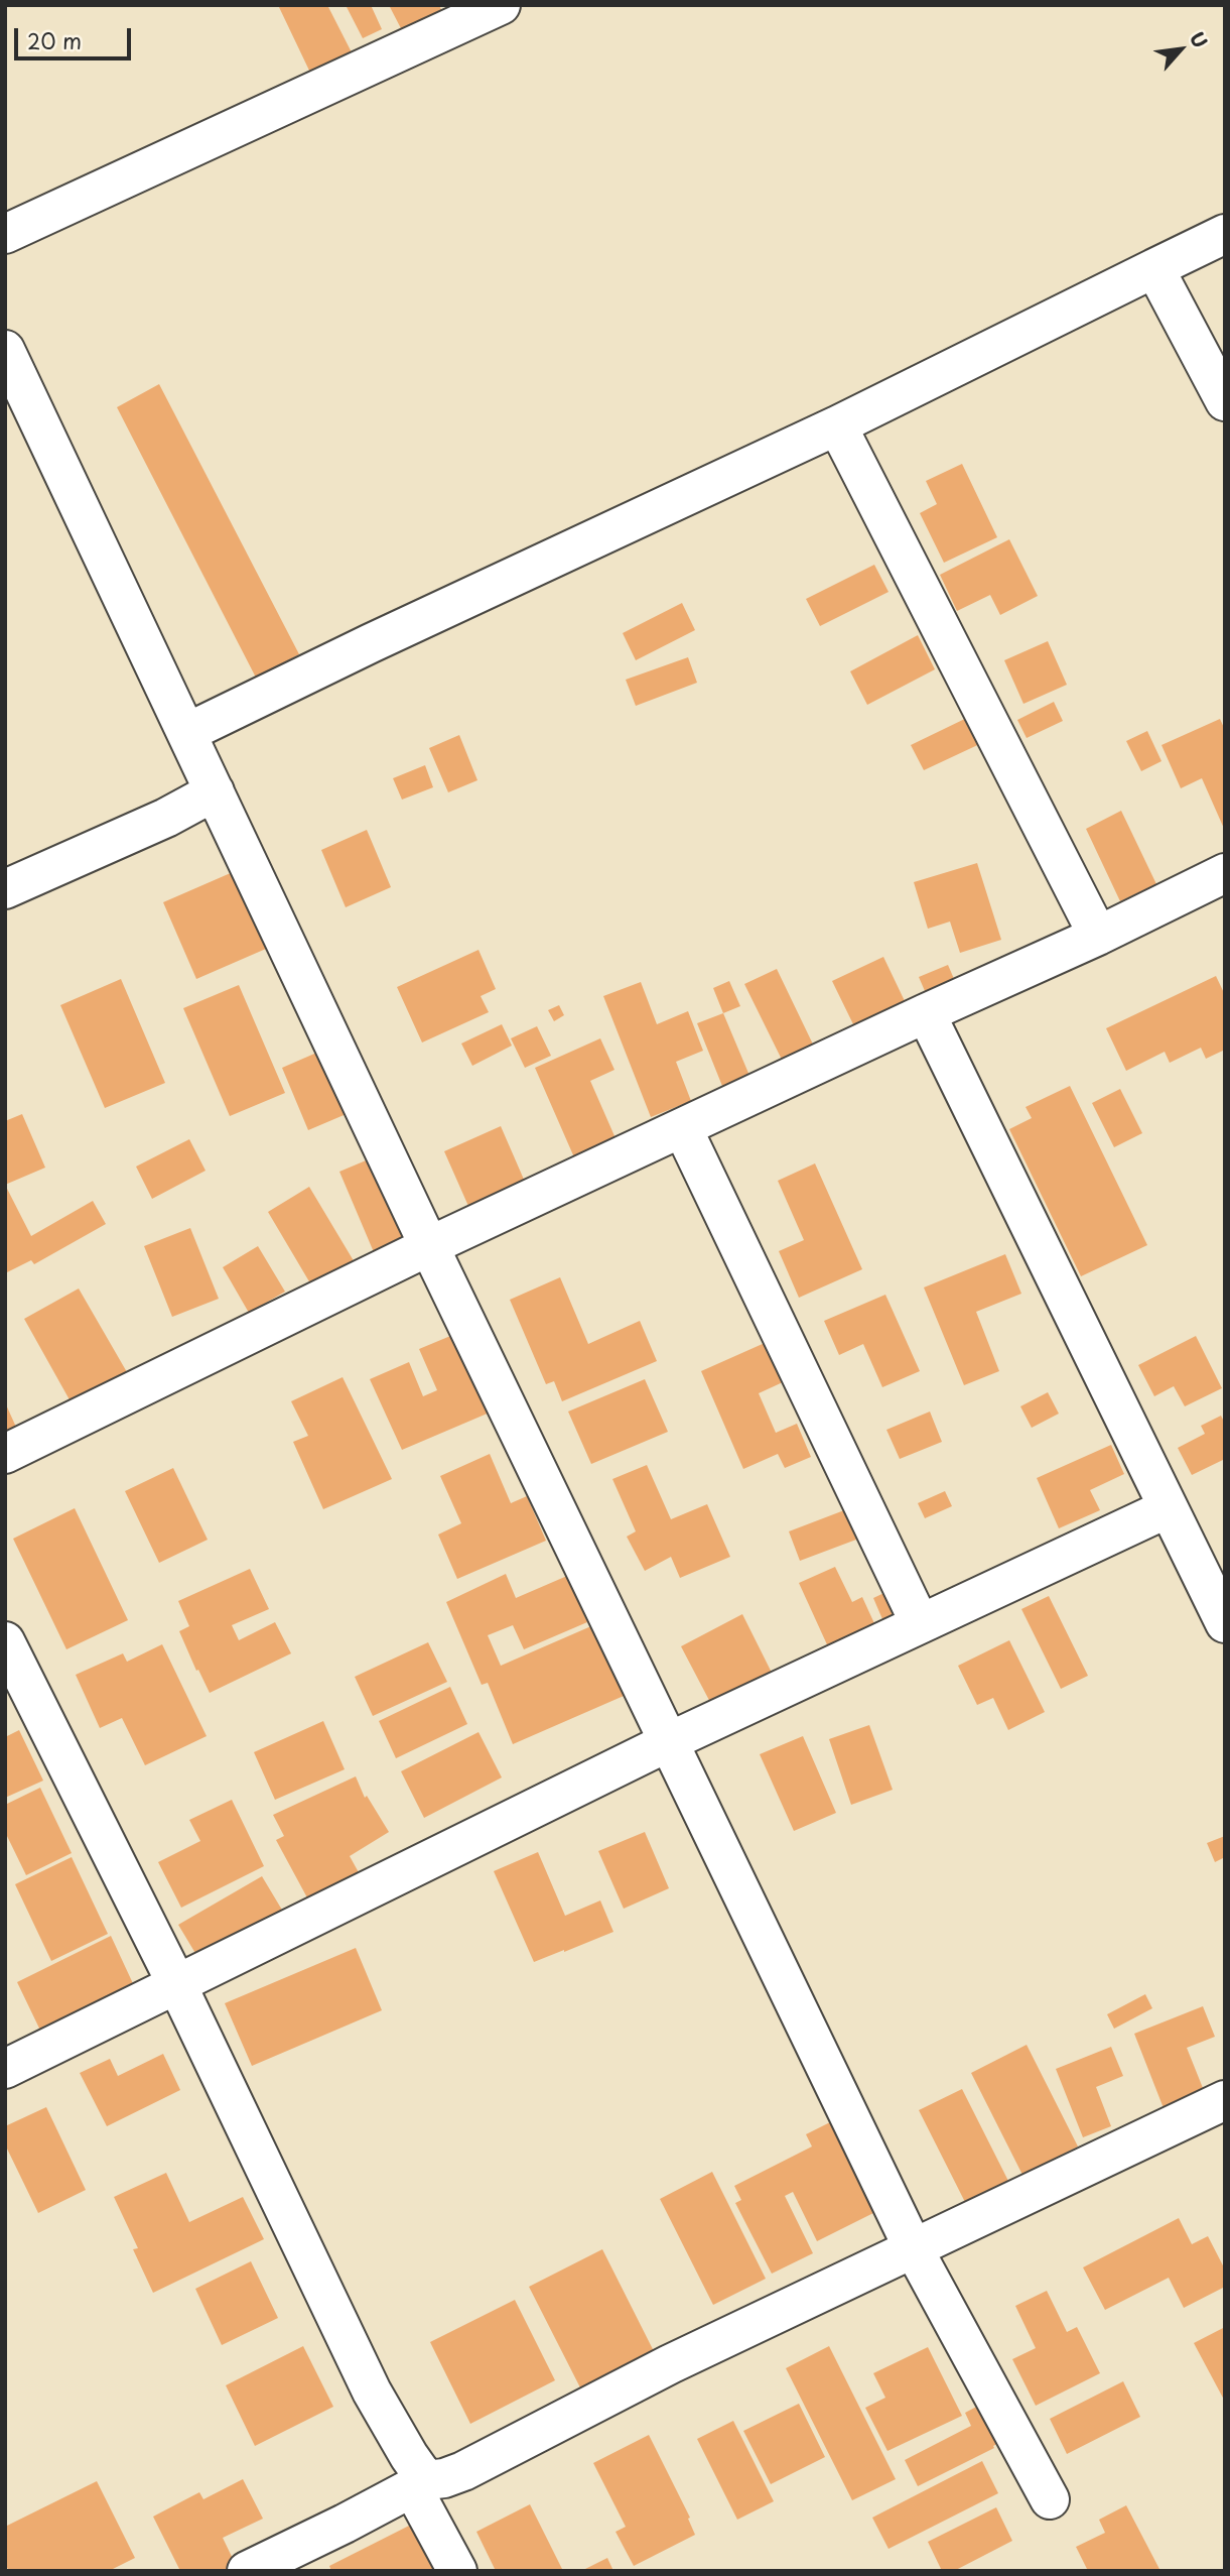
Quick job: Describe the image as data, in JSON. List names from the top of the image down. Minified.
{"scale_bar":"20 m","north":"top right"}
